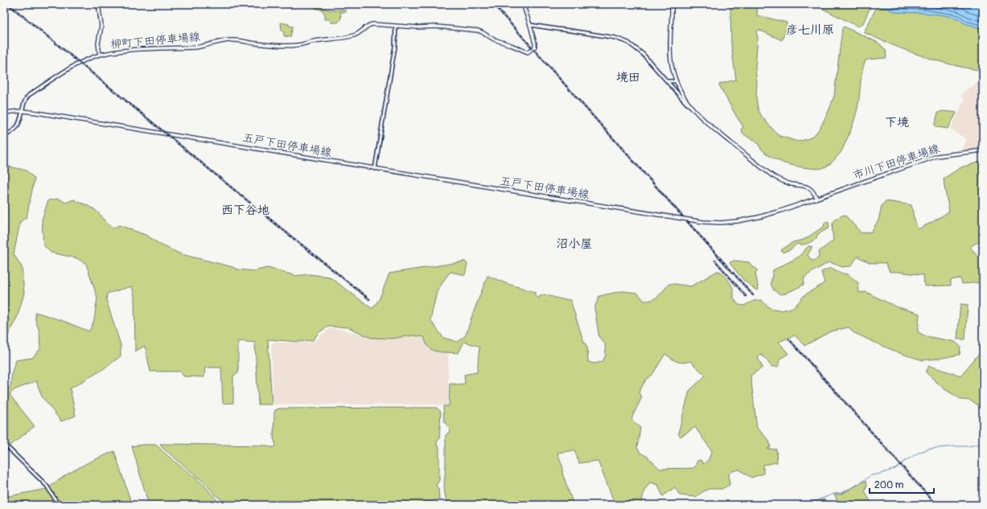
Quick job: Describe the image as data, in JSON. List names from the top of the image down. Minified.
{"streets":{"main road":["柳町下田停車場線","五戸下田停車場線","市川下田停車場線"]},"crossings":[["五戸下田停車場線","市川下田停車場線"]],"districts":["彦七川原","境田","下境","西下谷地","沼小屋"],"scale_bar":"200 m"}
